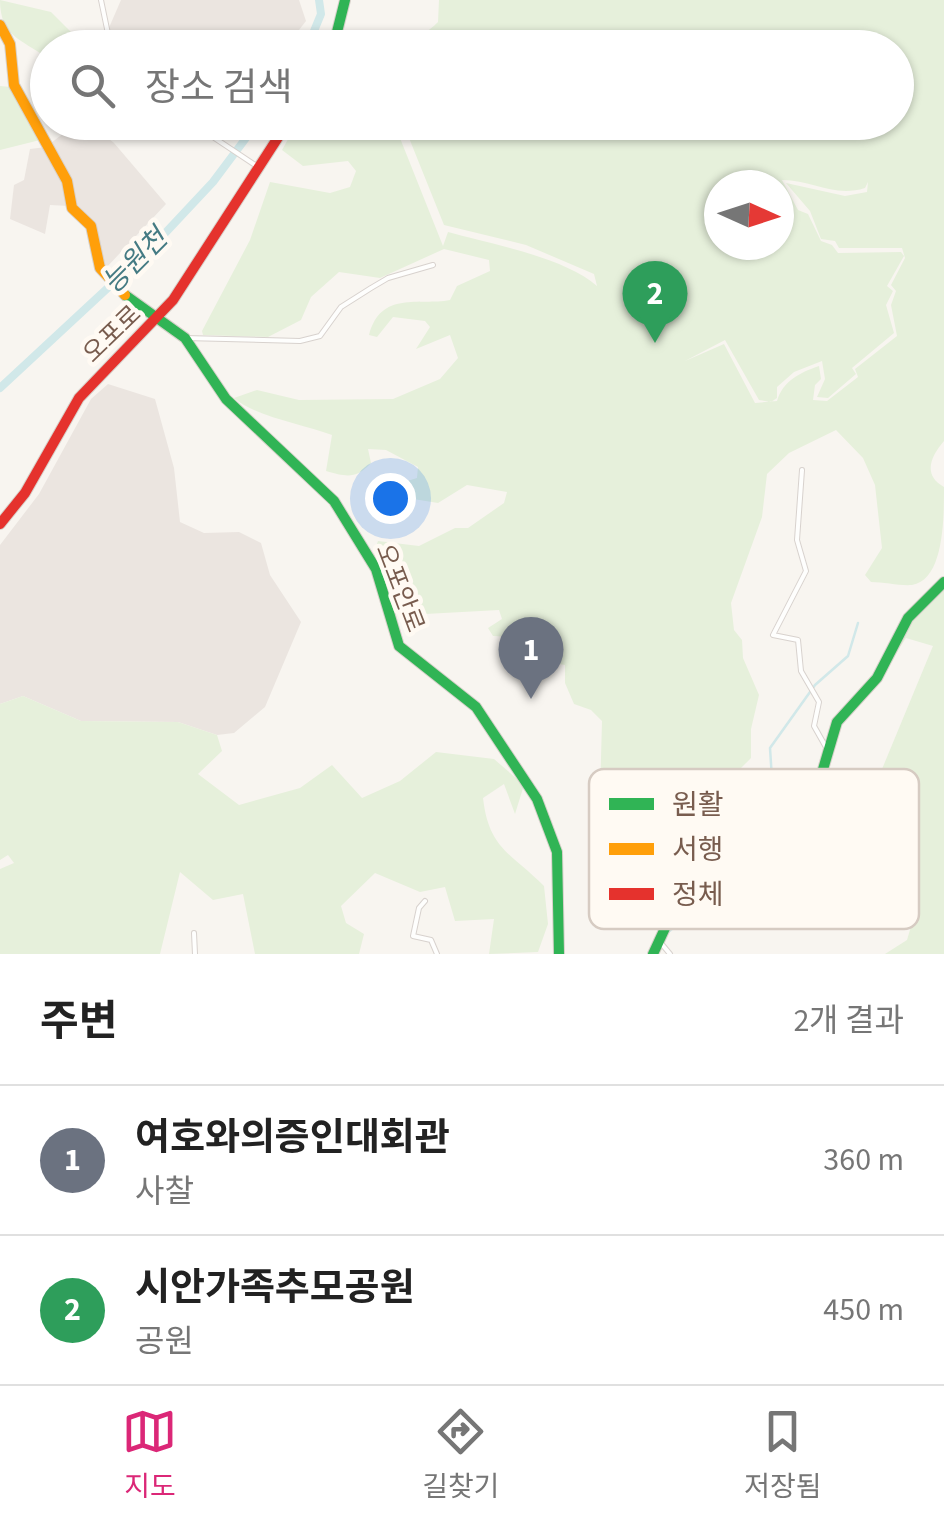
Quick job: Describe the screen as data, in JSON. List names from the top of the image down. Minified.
{"streets":{"street":["오포로","오포안로"]},"crossings":[["오포로","오포안로"]],"water":["능원천"],"legend":["원활","서행","정체"],"north":"right","page":{"search":"장소 검색","pins":["2","1"],"heading":["주변","2개 결과"],"list":[{"mark":"1","name":"여호와의증인대회관","note":"사찰","value":"360 m"},{"mark":"2","name":"시안가족추모공원","note":"공원","value":"450 m"}],"nav":["지도","길찾기","저장됨"]}}
